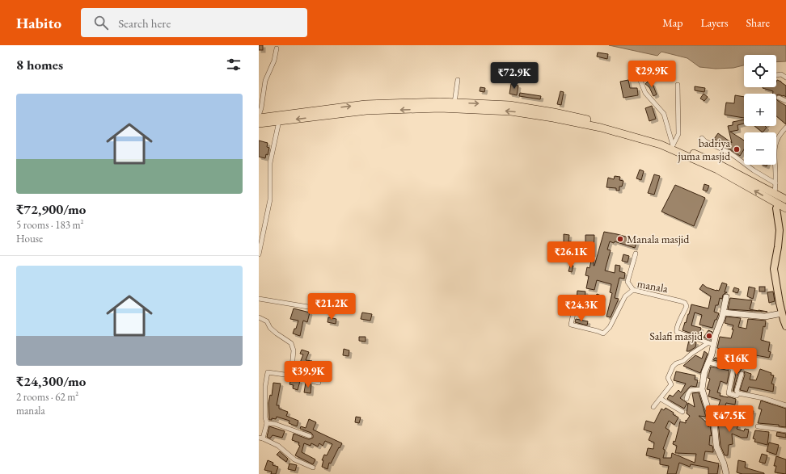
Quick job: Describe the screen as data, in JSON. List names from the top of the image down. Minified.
{"streets":{"street":["manala"]},"places":["badriya juma masjid","Manala masjid","Salafi masjid"],"page":{"header":"Habito","search":"Search here","nav":["Map","Layers","Share"],"heading":"8 homes","map_buttons":["+","−"],"price":["₹29.9K","₹72.9K","₹26.1K","₹21.2K","₹24.3K","₹16K","₹39.9K","₹47.5K"],"list":[{"name":"₹72,900/mo","note":"5 rooms · 183 m² · House"},{"name":"₹24,300/mo","note":"2 rooms · 62 m² · manala"}]}}
